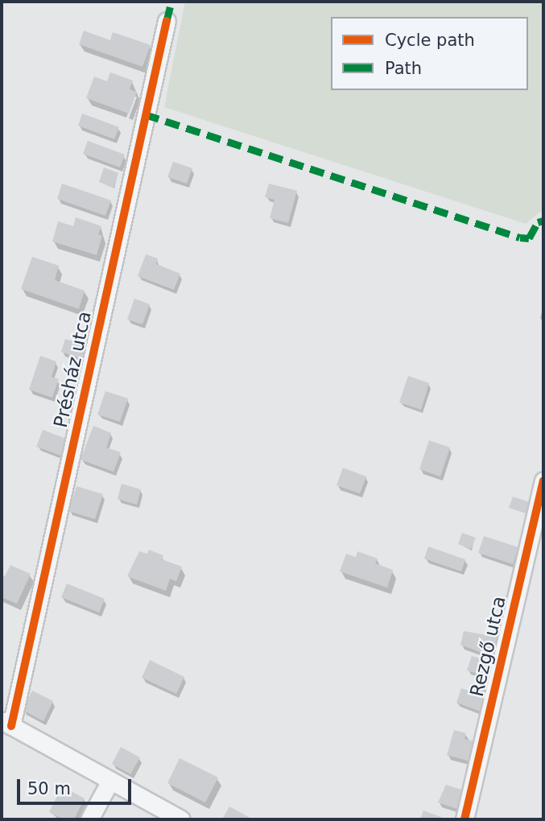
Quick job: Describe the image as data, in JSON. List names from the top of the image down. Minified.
{"streets":{"street":["Présház utca","Rezgő utca"]},"legend":["Cycle path","Path"],"scale_bar":"50 m"}
